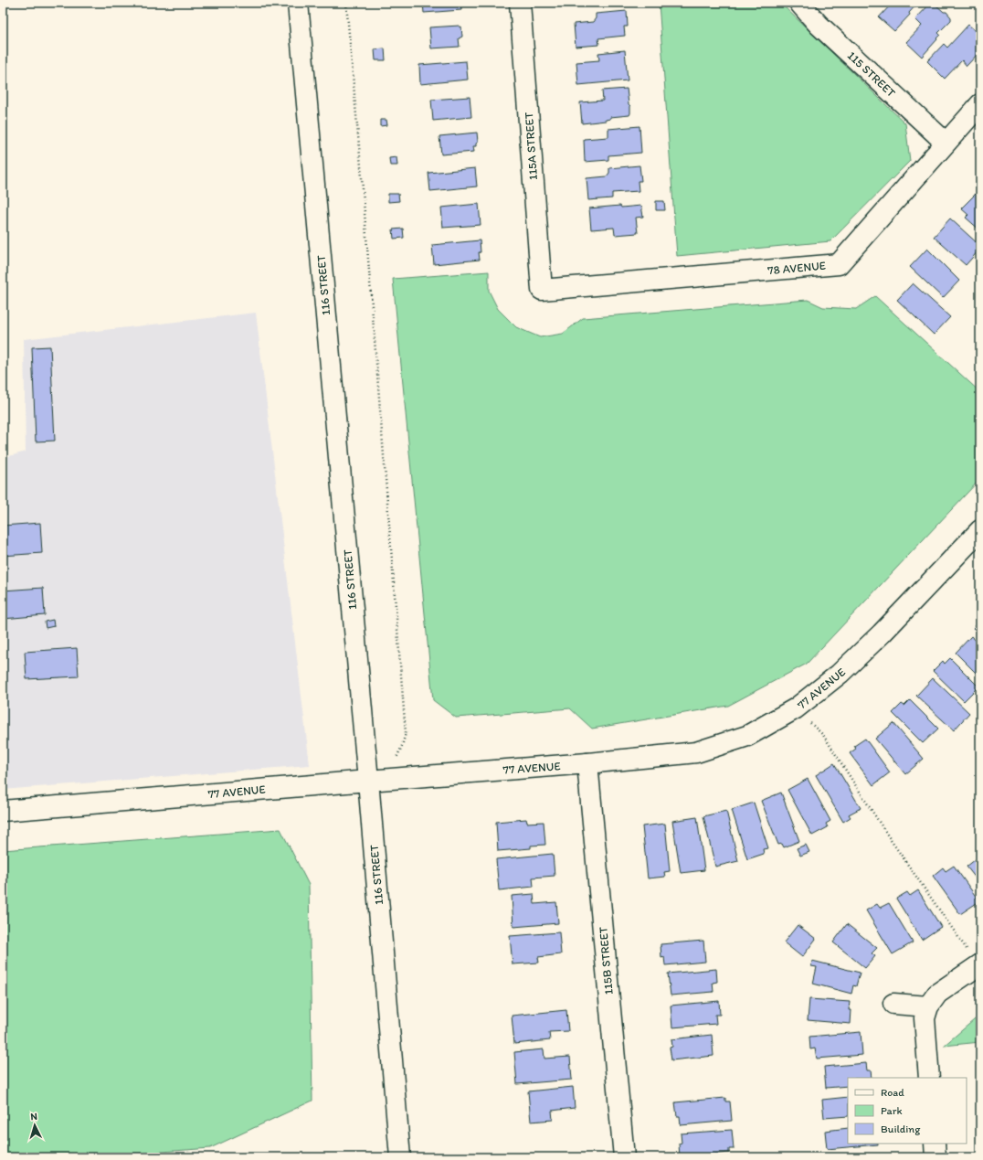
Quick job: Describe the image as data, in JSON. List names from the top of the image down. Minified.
{"streets":{"street":["115 STREET","115A STREET","78 AVENUE","116 STREET","77 AVENUE","115B STREET"]},"crossings":[["115 STREET","78 AVENUE"],["115A STREET","78 AVENUE"],["116 STREET","77 AVENUE"],["77 AVENUE","115B STREET"]],"legend":["Road","Park","Building"],"north":"top"}
